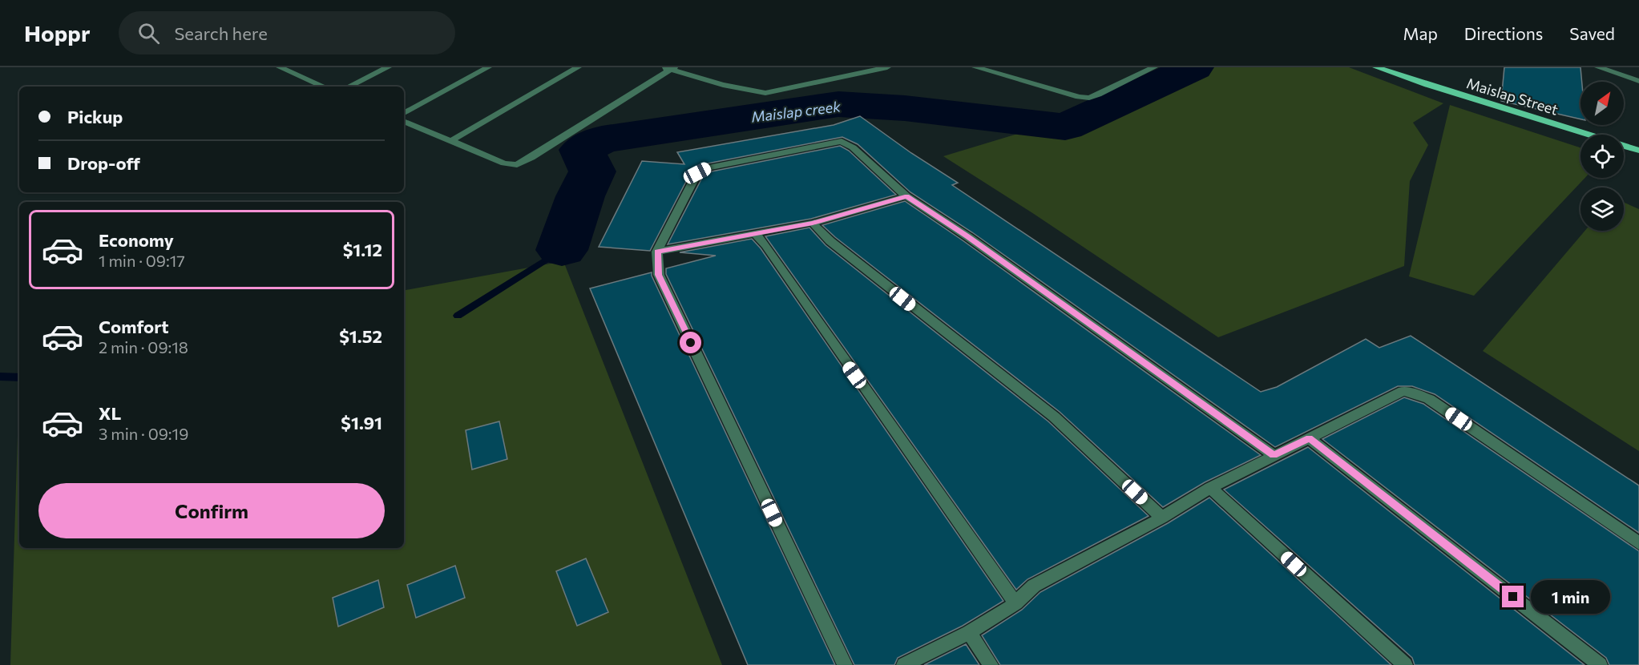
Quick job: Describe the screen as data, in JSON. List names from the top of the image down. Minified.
{"streets":{"main road":["Maislap Street"]},"water":["Maislap creek"],"north":"top right","page":{"header":"Hoppr","search":"Search here","nav":["Map","Directions","Saved"],"banner":["Pickup","Drop-off"],"list":[{"name":"Economy","note":"1 min · 09:17","value":"$1.12"},{"name":"Comfort","note":"2 min · 09:18","value":"$1.52"},{"name":"XL","note":"3 min · 09:19","value":"$1.91"}],"buttons":"Confirm","bubble":"1 min"}}
